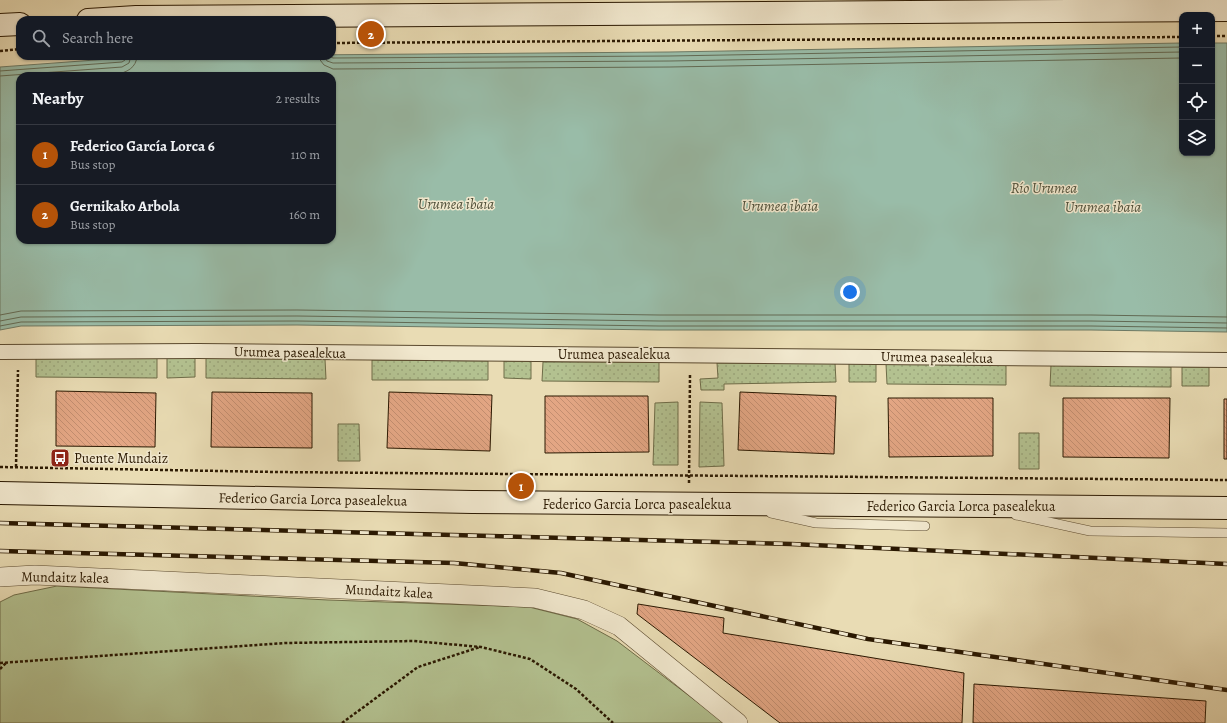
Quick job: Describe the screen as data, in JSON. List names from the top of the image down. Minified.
{"streets":{"main road":["Federico Garcia Lorca pasealekua"],"street":["Urumea pasealekua","Mundaitz kalea"]},"water":["Río Urumea","Urumea ibaia"],"places":{"bus stop":["Puente Mundaiz"]},"page":{"map_buttons":["+","−"],"search":"Search here","pins":["2","1"],"heading":["Nearby","2 results"],"list":[{"mark":"1","name":"Federico García Lorca 6","note":"Bus stop","value":"110 m"},{"mark":"2","name":"Gernikako Arbola","note":"Bus stop","value":"160 m"}]}}
